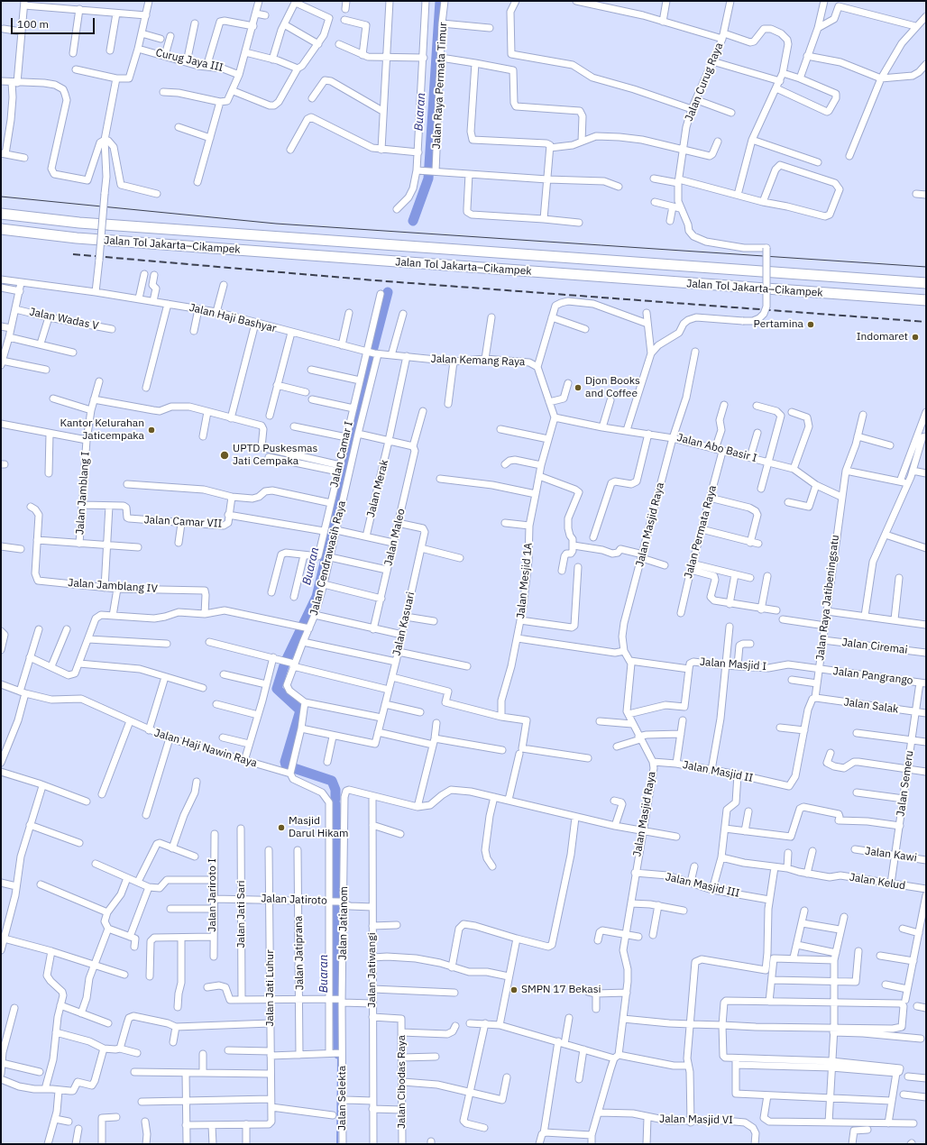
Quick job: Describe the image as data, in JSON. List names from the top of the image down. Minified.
{"streets":{"highway":["Jalan Tol Jakarta–Cikampek"],"street":["Curug Jaya III","Jalan Curug Raya","Jalan Raya Permata Timur","Jalan Haji Bashyar","Jalan Wadas V","Jalan Kemang Raya","Jalan Abo Basir I","Jalan Camar I","Jalan Merak","Jalan Jamblang I","Jalan Camar VII","Jalan Masjid Raya","Jalan Permata Raya","Jalan Maleo","Jalan Cendrawasih Raya","Jalan Mesjid 1A","Jalan Jamblang IV","Jalan Raya Jatibeningsatu","Jalan Kasuari","Jalan Ciremai","Jalan Masjid I","Jalan Pangrango","Jalan Salak","Jalan Haji Nawin Raya","Jalan Masjid II","Jalan Semeru","Jalan Kawi","Jalan Kelud","Jalan Masjid III","Jalan Jariroto I","Jalan Jatiroto","Jalan Jati Sari","Jalan Jatianom","Jalan Jatiprana","Jalan Jatiwangi","Jalan Jati Luhur","Jalan Cibodas Raya","Jalan Selekta","Jalan Masjid VI"]},"crossings":[["Jalan Curug Raya","Jalan Kemang Raya"],["Jalan Curug Raya","Jalan Mesjid 1A"],["Jalan Haji Bashyar","Jalan Kemang Raya"],["Jalan Haji Bashyar","Jalan Camar I"],["Jalan Haji Bashyar","Jalan Cendrawasih Raya"],["Jalan Kemang Raya","Jalan Merak"],["Jalan Kemang Raya","Jalan Cendrawasih Raya"],["Jalan Kemang Raya","Jalan Mesjid 1A"],["Jalan Abo Basir I","Jalan Masjid Raya"],["Jalan Abo Basir I","Jalan Permata Raya"],["Jalan Abo Basir I","Jalan Raya Jatibeningsatu"],["Jalan Camar I","Jalan Cendrawasih Raya"],["Jalan Jamblang I","Jalan Camar VII"],["Jalan Masjid Raya","Jalan Masjid I"],["Jalan Masjid Raya","Jalan Masjid II"],["Jalan Masjid Raya","Jalan Masjid III"],["Jalan Masjid Raya","Jalan Masjid VI"],["Jalan Maleo","Jalan Kasuari"],["Jalan Raya Jatibeningsatu","Jalan Ciremai"],["Jalan Raya Jatibeningsatu","Jalan Masjid I"],["Jalan Raya Jatibeningsatu","Jalan Pangrango"],["Jalan Raya Jatibeningsatu","Jalan Salak"],["Jalan Raya Jatibeningsatu","Jalan Masjid II"],["Jalan Masjid I","Jalan Pangrango"],["Jalan Pangrango","Jalan Semeru"],["Jalan Salak","Jalan Semeru"],["Jalan Semeru","Jalan Kawi"],["Jalan Semeru","Jalan Kelud"],["Jalan Jariroto I","Jalan Jatiroto"],["Jalan Jatiroto","Jalan Jati Sari"],["Jalan Jatiroto","Jalan Jatianom"],["Jalan Jatiroto","Jalan Jatiprana"],["Jalan Jatiroto","Jalan Jatiwangi"],["Jalan Jatiroto","Jalan Jati Luhur"],["Jalan Jatianom","Jalan Jatiwangi"],["Jalan Jatianom","Jalan Selekta"],["Jalan Jatiwangi","Jalan Cibodas Raya"]],"water":["Buaran"],"places":["Pertamina","Indomaret","Djon Books and Coffee","Kantor Kelurahan Jaticempaka","UPTD Puskesmas Jati Cempaka","Masjid Darul Hikam","SMPN 17 Bekasi"],"scale_bar":"100 m"}
